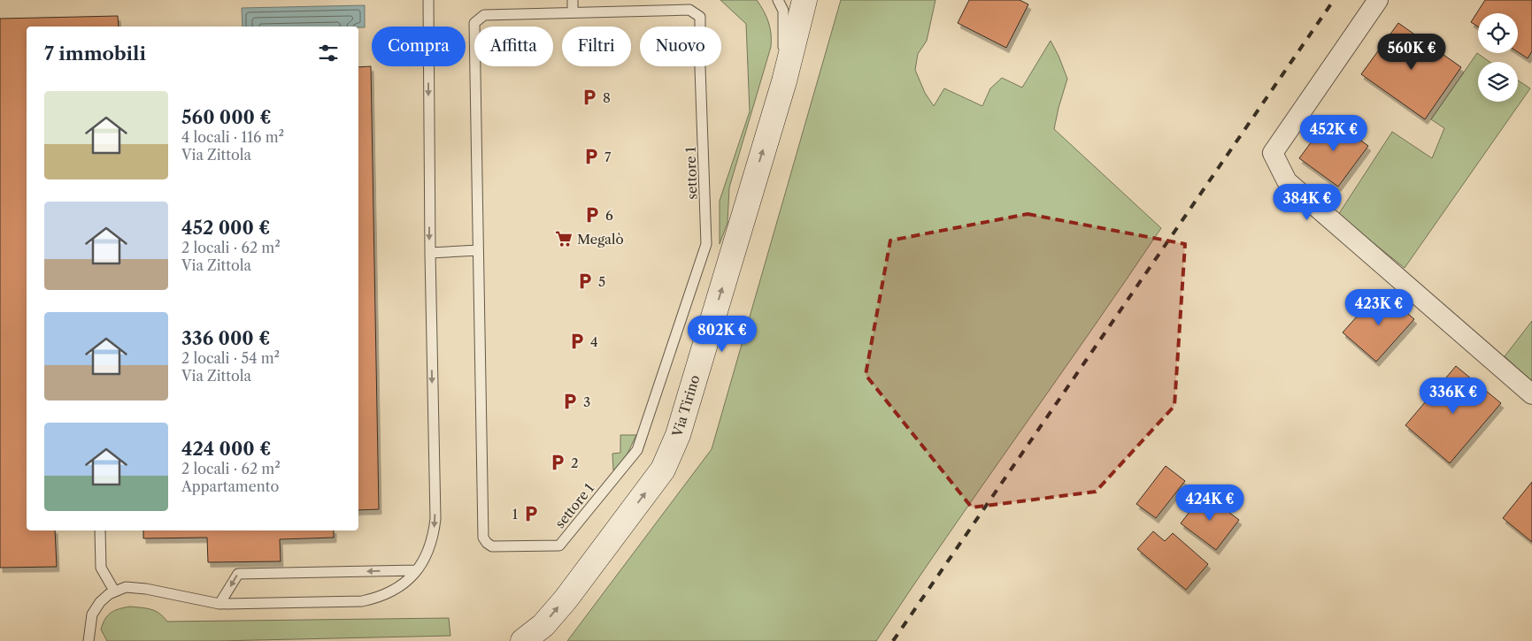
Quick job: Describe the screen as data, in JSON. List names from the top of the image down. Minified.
{"streets":{"street":["Via Tirino"],"lane":["settore 1"]},"one_way":["Via Tirino"],"places":{"parking":["8","7","6","5","4","3","2","1"],"supermarket":["Megalò"]},"page":{"chip":["Compra","Affitta","Filtri","Nuovo"],"heading":"7 immobili","price":["560K €","452K €","384K €","423K €","802K €","336K €","424K €"],"list":[{"name":"560 000 €","note":"4 locali · 116 m² · Via Zittola"},{"name":"452 000 €","note":"2 locali · 62 m² · Via Zittola"},{"name":"336 000 €","note":"2 locali · 54 m² · Via Zittola"},{"name":"424 000 €","note":"2 locali · 62 m² · Appartamento"}]}}
